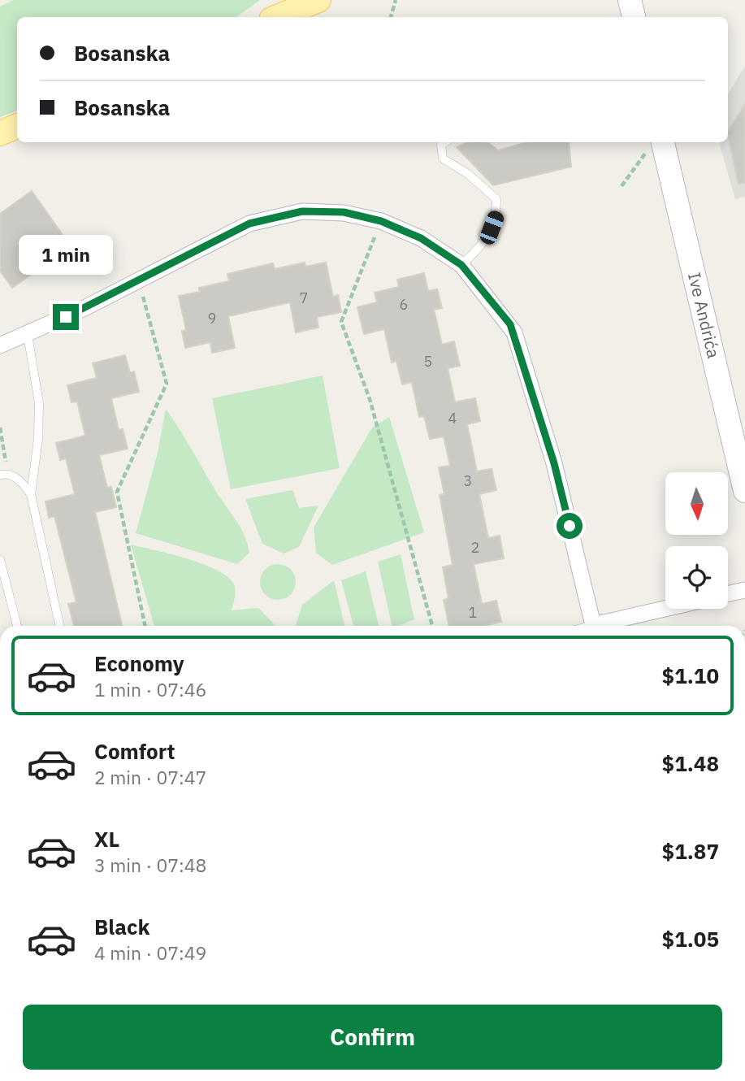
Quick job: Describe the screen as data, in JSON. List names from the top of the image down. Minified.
{"streets":{"main road":["Ive Andrića"]},"house_numbers":["7","6","9","5","4","3","2","1"],"north":"bottom","page":{"banner":["Bosanska","Bosanska"],"bubble":"1 min","list":[{"name":"Economy","note":"1 min · 07:46","value":"$1.10"},{"name":"Comfort","note":"2 min · 07:47","value":"$1.48"},{"name":"XL","note":"3 min · 07:48","value":"$1.87"},{"name":"Black","note":"4 min · 07:49","value":"$1.05"}],"buttons":"Confirm"}}
